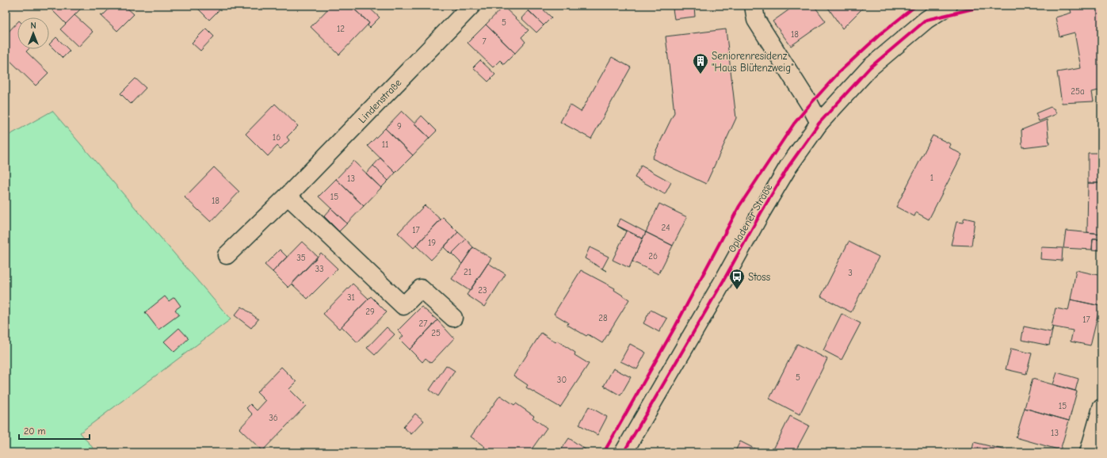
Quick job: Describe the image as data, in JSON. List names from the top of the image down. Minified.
{"streets":{"main road":["Lindenstraße","Opladener Straße"]},"places":{"building":["Seniorenresidenz \"Haus Blütenzweig\""],"bus stop":["Stoss"]},"house_numbers":["5","12","18","7","25a","9","16","11","1","13","15","18","24","17","19","26","35","33","21","3","23","31","29","28","17","27","25","5","30","15","36","13"],"scale_bar":"20 m","north":"top"}
